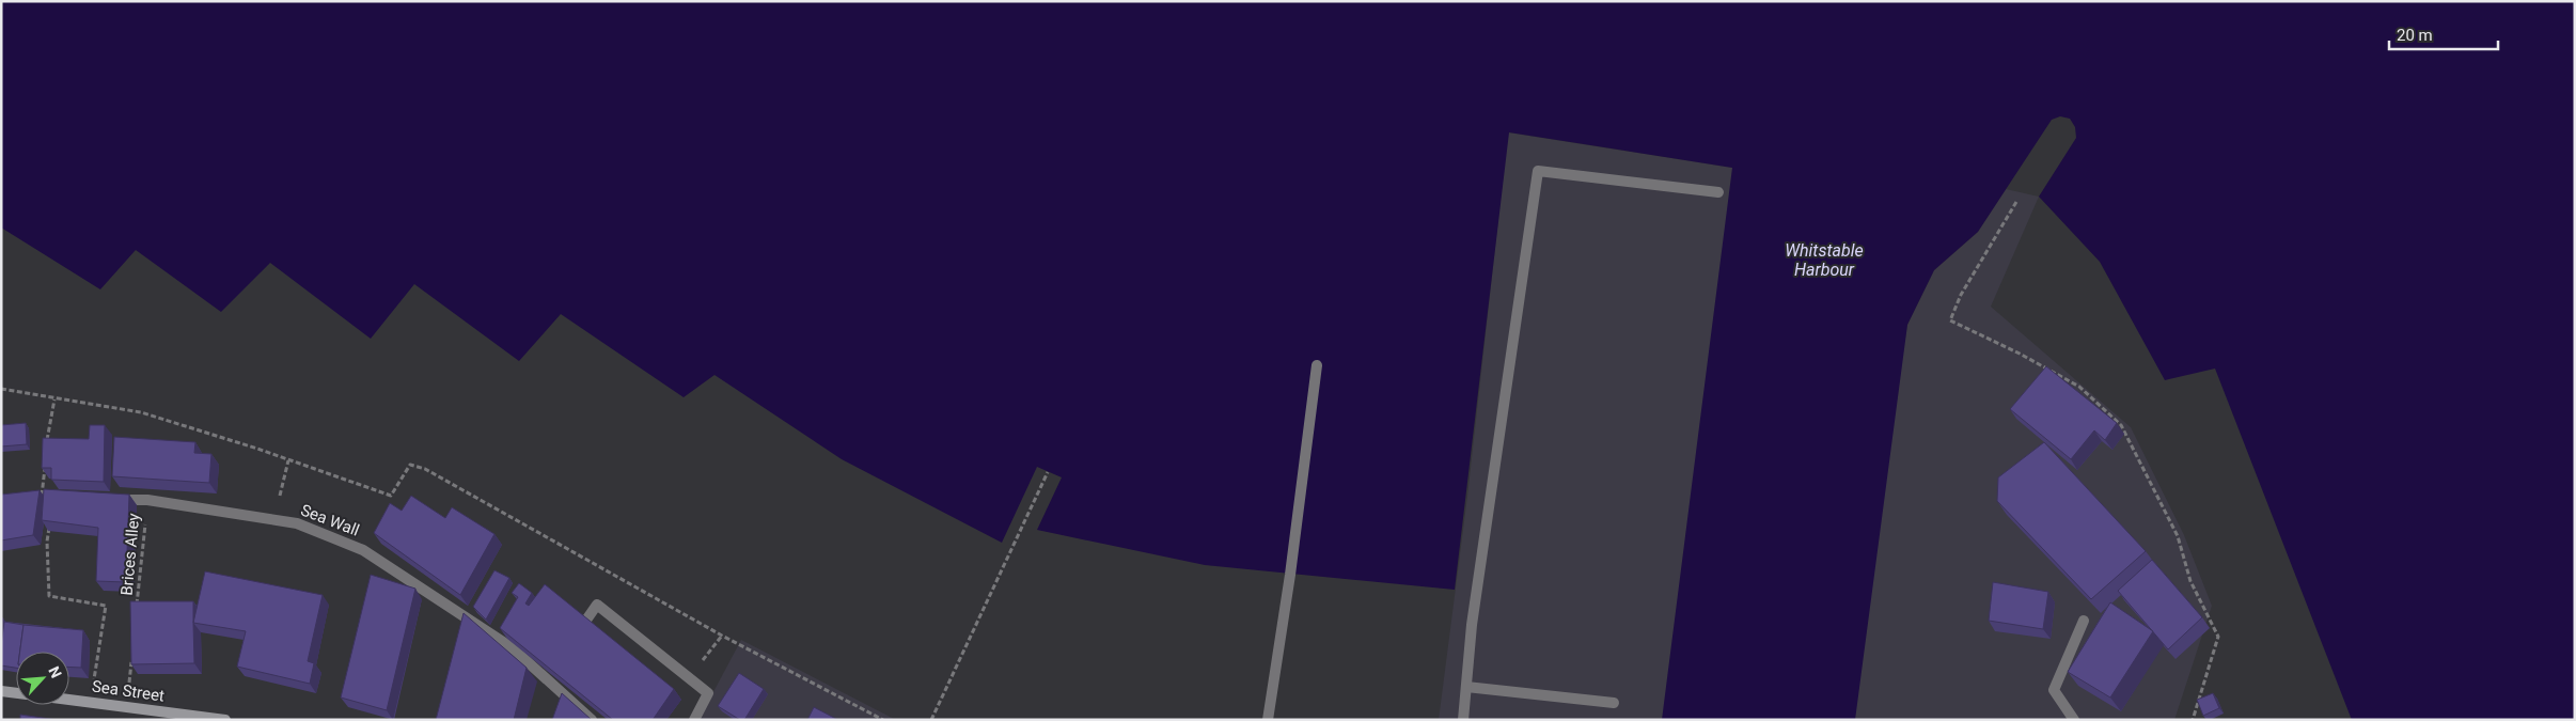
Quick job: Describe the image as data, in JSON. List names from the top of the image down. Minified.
{"streets":{"main road":["Sea Street"],"street":["Sea Wall"],"path":["Brices Alley"]},"crossings":[["Sea Wall","Brices Alley"]],"water":["Whitstable Harbour"],"scale_bar":"20 m","north":"top right"}
